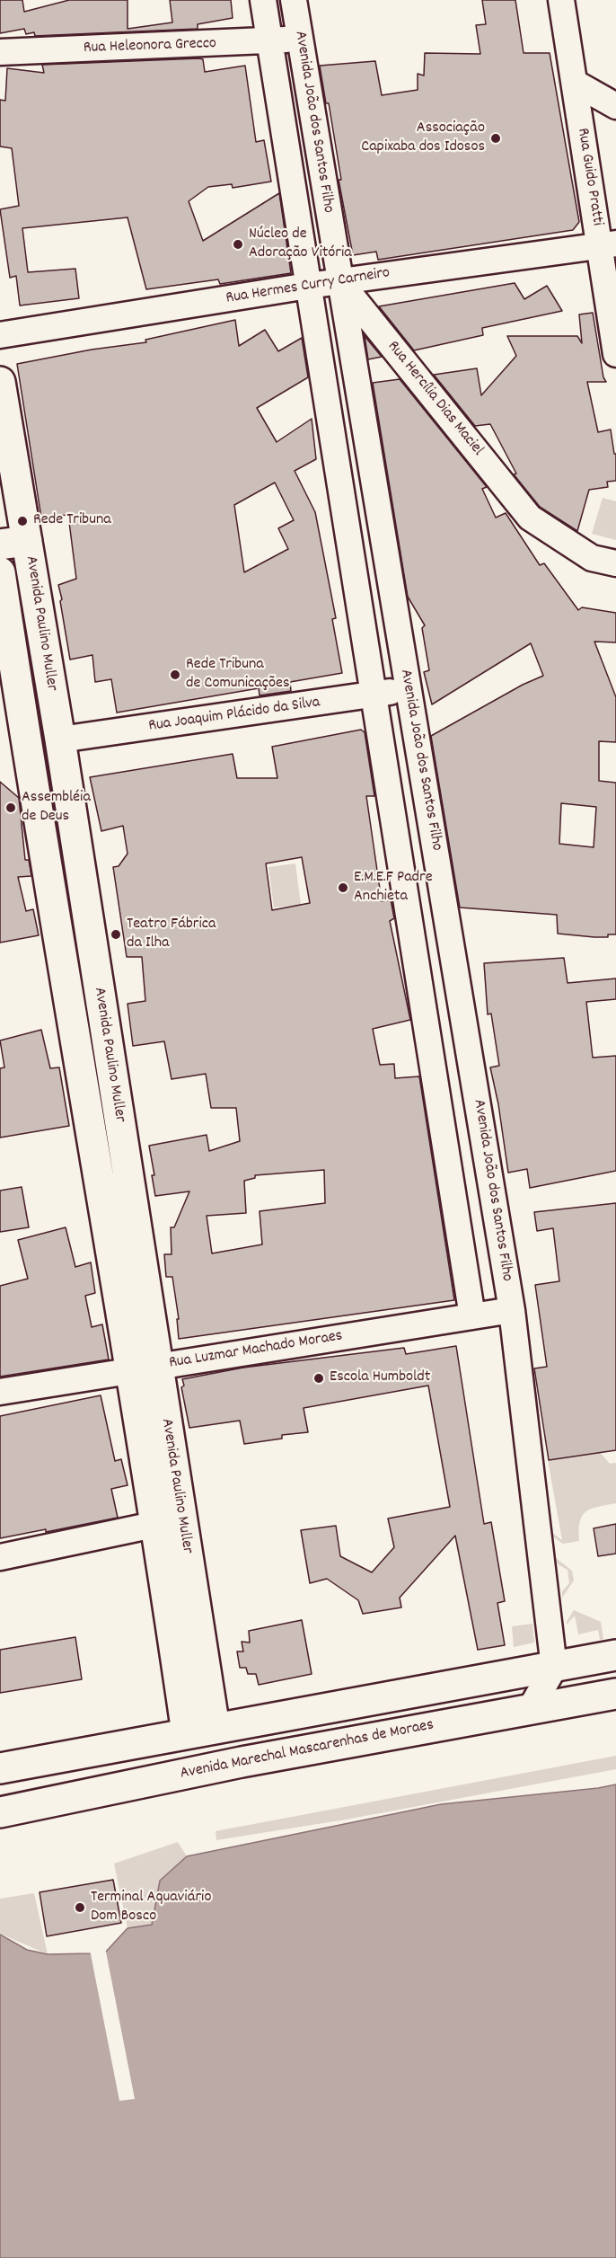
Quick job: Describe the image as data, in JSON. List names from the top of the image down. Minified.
{"streets":{"main road":["Avenida Paulino Muller","Avenida Marechal Mascarenhas de Moraes"],"street":["Rua Heleonora Grecco","Avenida João dos Santos Filho","Rua Guido Pratti","Rua Hermes Curry Carneiro","Rua Hercília Dias Maciel","Rua Joaquim Plácido da Silva","Rua Luzmar Machado Moraes"]},"crossings":[["Rua Heleonora Grecco","Avenida João dos Santos Filho"],["Avenida João dos Santos Filho","Rua Hermes Curry Carneiro"],["Avenida João dos Santos Filho","Rua Hercília Dias Maciel"],["Avenida João dos Santos Filho","Rua Joaquim Plácido da Silva"],["Avenida João dos Santos Filho","Rua Luzmar Machado Moraes"],["Rua Guido Pratti","Rua Hermes Curry Carneiro"],["Rua Hermes Curry Carneiro","Rua Hercília Dias Maciel"],["Avenida Paulino Muller","Rua Joaquim Plácido da Silva"],["Avenida Paulino Muller","Rua Luzmar Machado Moraes"]],"places":["Associação Capixaba dos Idosos","Núcleo de Adoração Vitória","Rede Tribuna","Rede Tribuna de Comunicações","Assembléia de Deus","E.M.E.F Padre Anchieta","Teatro Fábrica da Ilha","Escola Humboldt","Terminal Aquaviário Dom Bosco"]}
